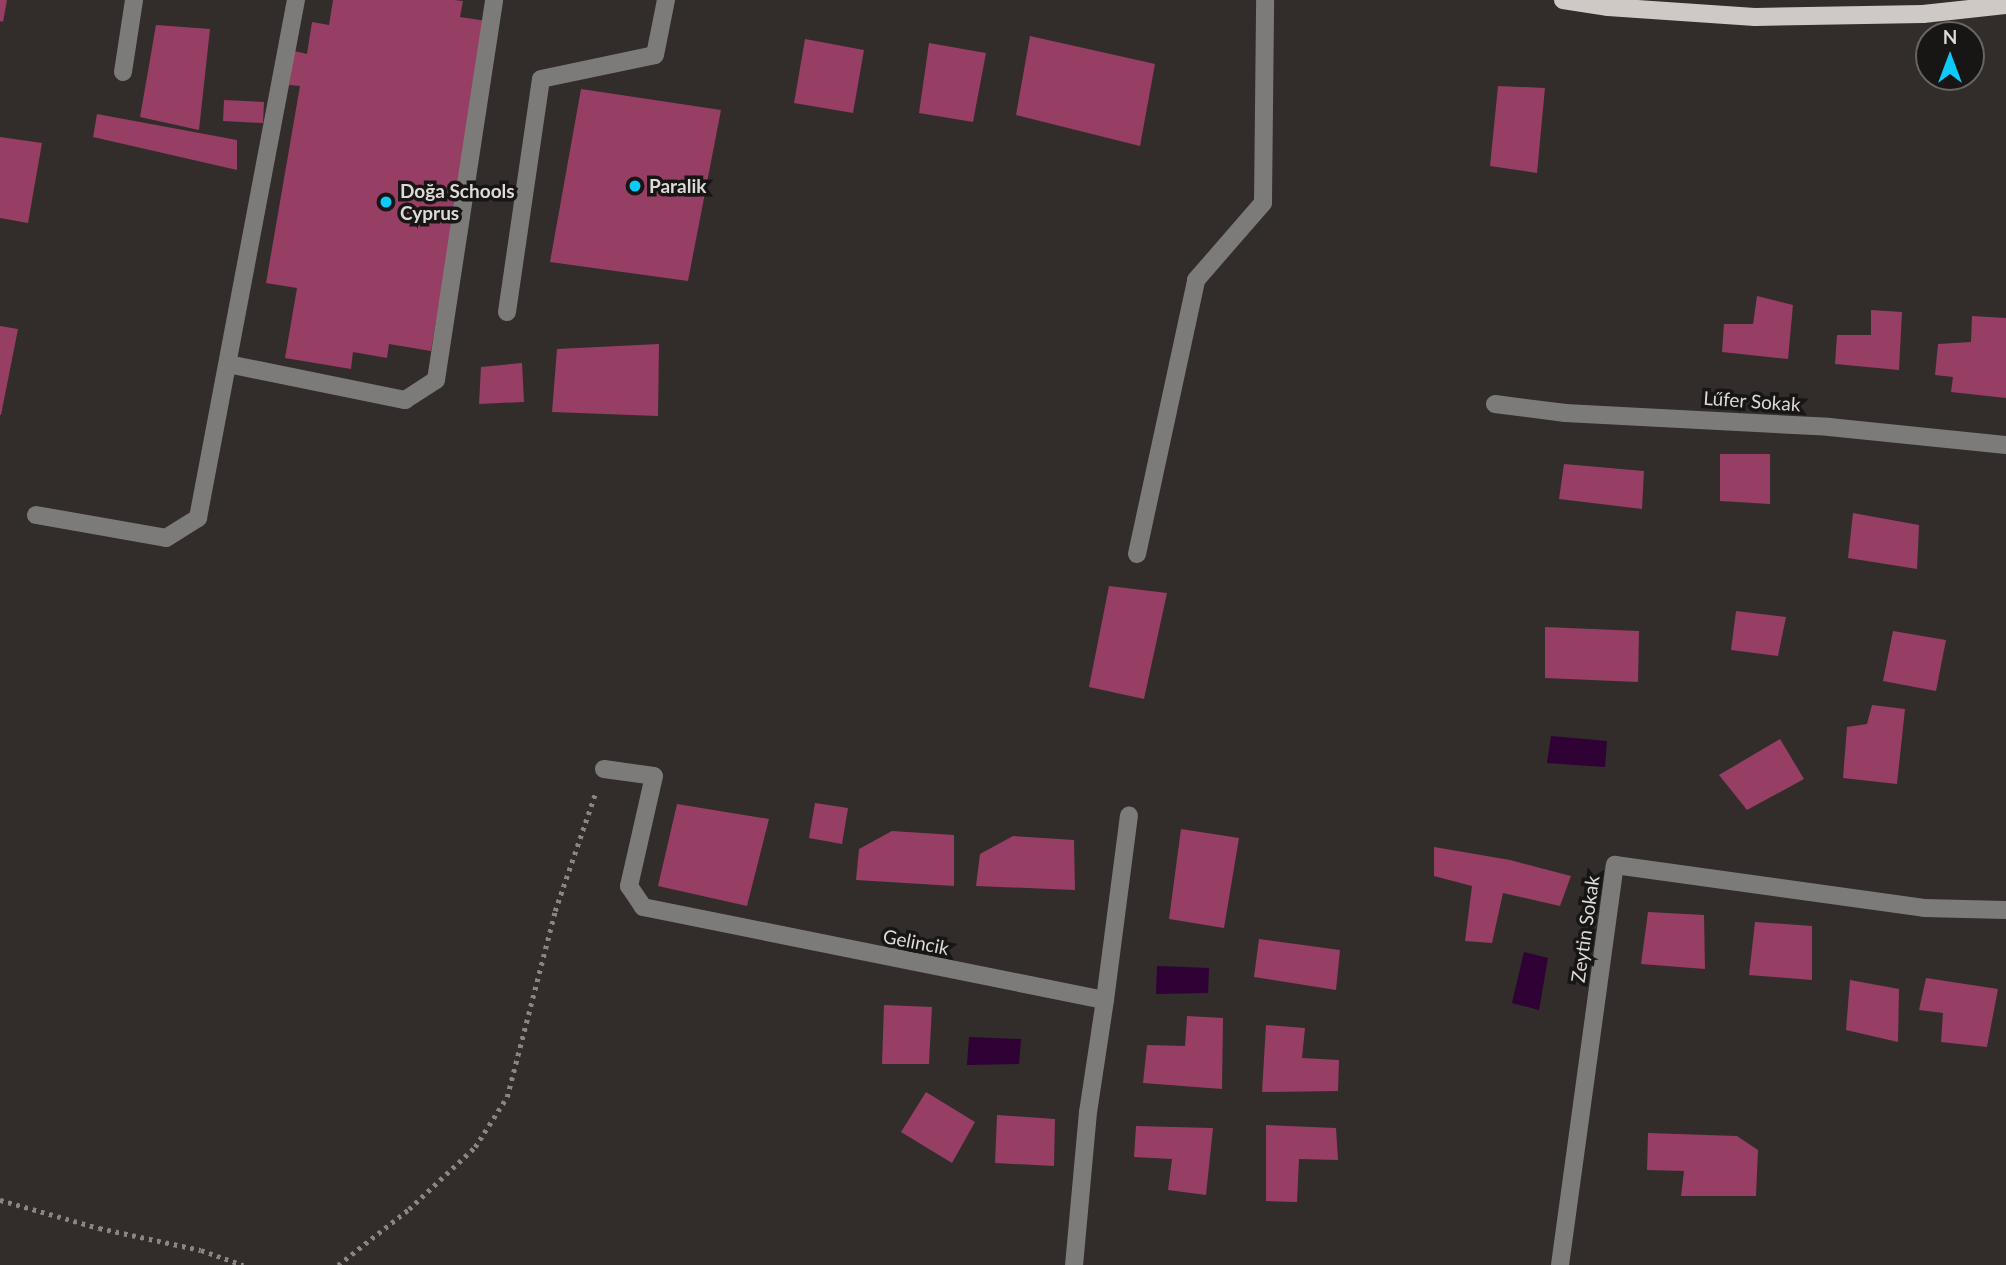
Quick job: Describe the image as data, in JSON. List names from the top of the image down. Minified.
{"streets":{"street":["Lűfer Sokak","Zeytin Sokak","Gelincik"]},"places":["Paralik","Doğa Schools Cyprus"],"north":"top"}
